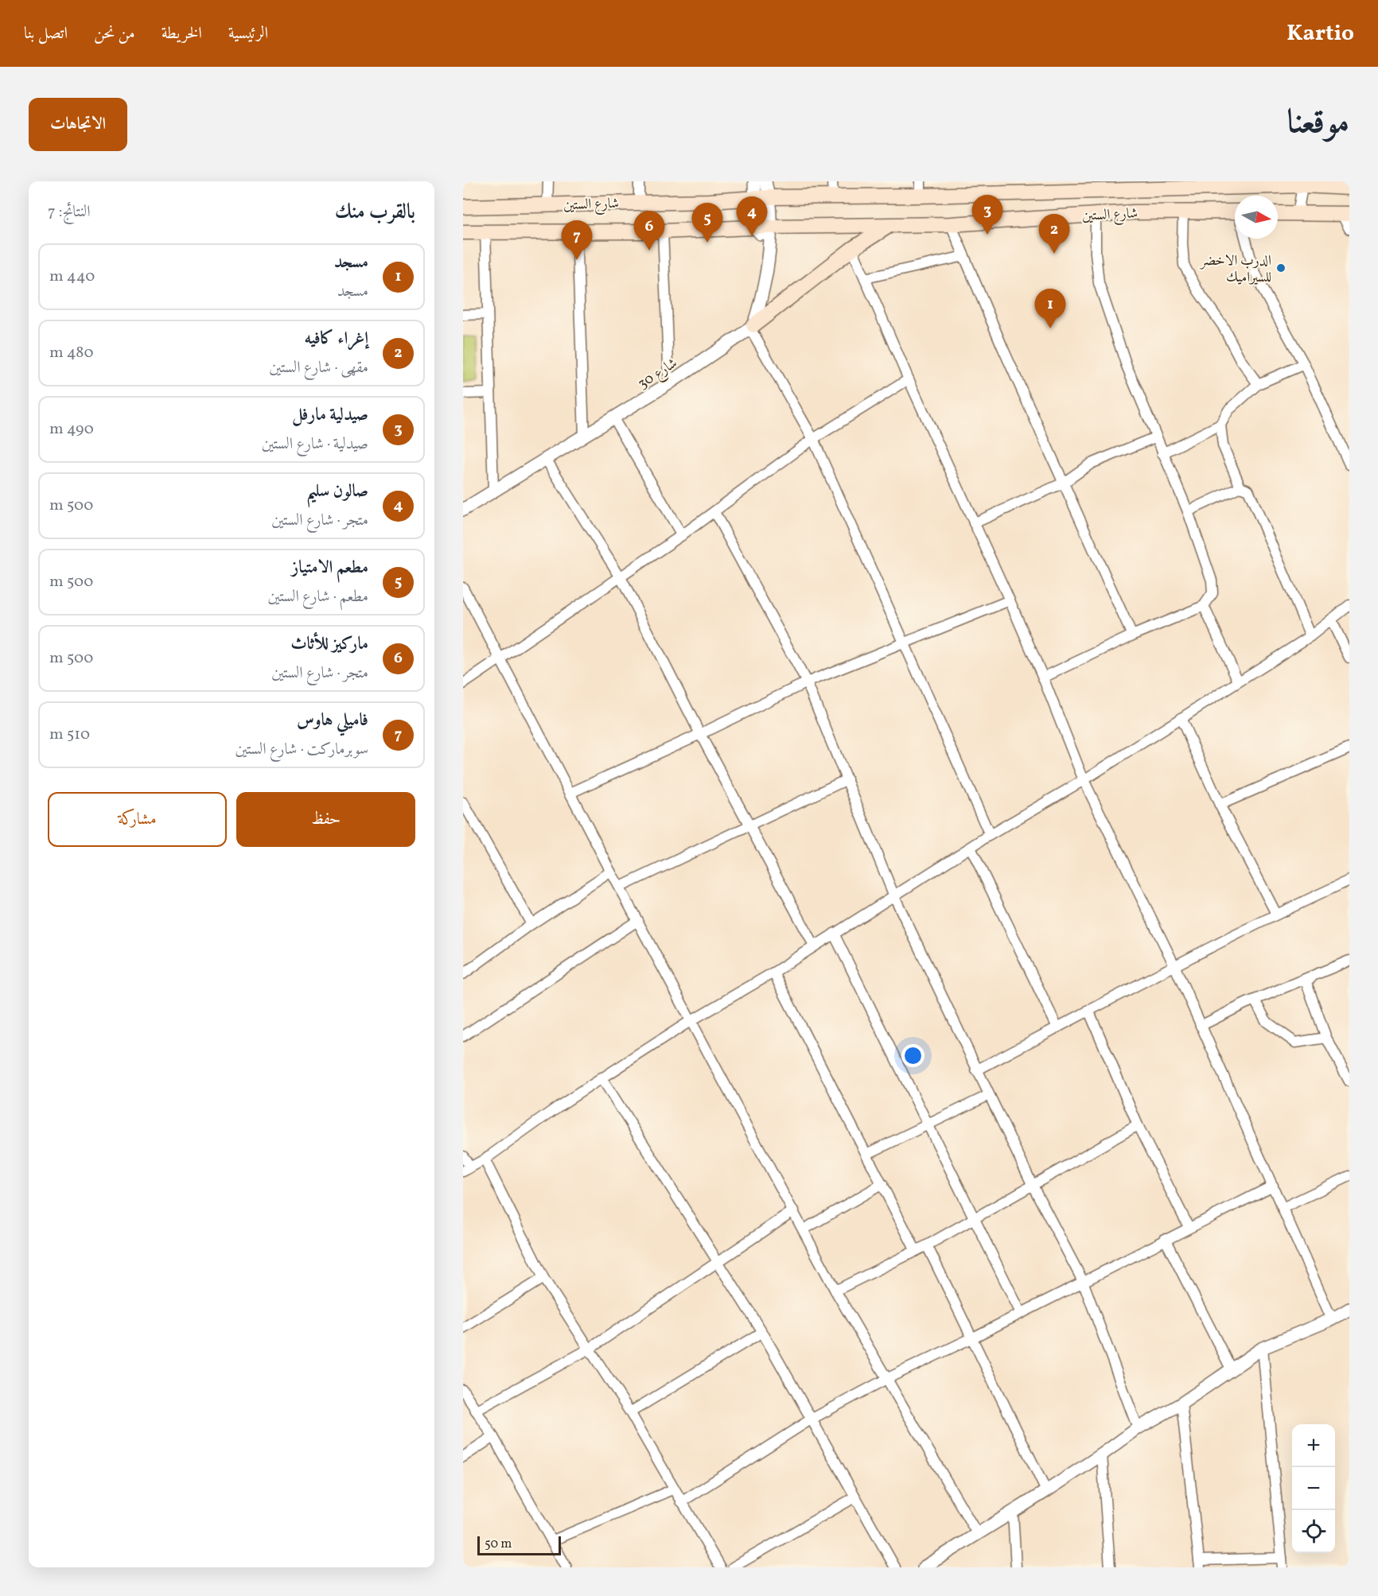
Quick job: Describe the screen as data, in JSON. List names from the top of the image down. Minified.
{"streets":{"main road":["شارع الستين"],"street":["شارع 30"]},"places":["الدرب الاخضر للسيراميك"],"scale_bar":"50 m","north":"right","page":{"header":"Kartio","nav":["الرئيسية","الخريطة","من نحن","اتصل بنا"],"title":"موقعنا","buttons":["الاتجاهات",["حفظ","مشاركة"]],"heading":["بالقرب منك","النتائج: 7"],"pins":["3","4","5","6","2","7","1"],"list":[{"mark":"1","name":"مسجد","note":"مسجد","value":"440 m"},{"mark":"2","name":"إغراء كافيه","note":"مقهى · شارع الستين","value":"480 m"},{"mark":"3","name":"صيدلية مارفل","note":"صيدلية · شارع الستين","value":"490 m"},{"mark":"4","name":"صالون سليم","note":"متجر · شارع الستين","value":"500 m"},{"mark":"5","name":"مطعم الامتياز","note":"مطعم · شارع الستين","value":"500 m"},{"mark":"6","name":"ماركيز للأثاث","note":"متجر · شارع الستين","value":"500 m"},{"mark":"7","name":"فاميلي هاوس","note":"سوبرماركت · شارع الستين","value":"510 m"}],"map_buttons":["+","−"],"scale":"50 m"}}
